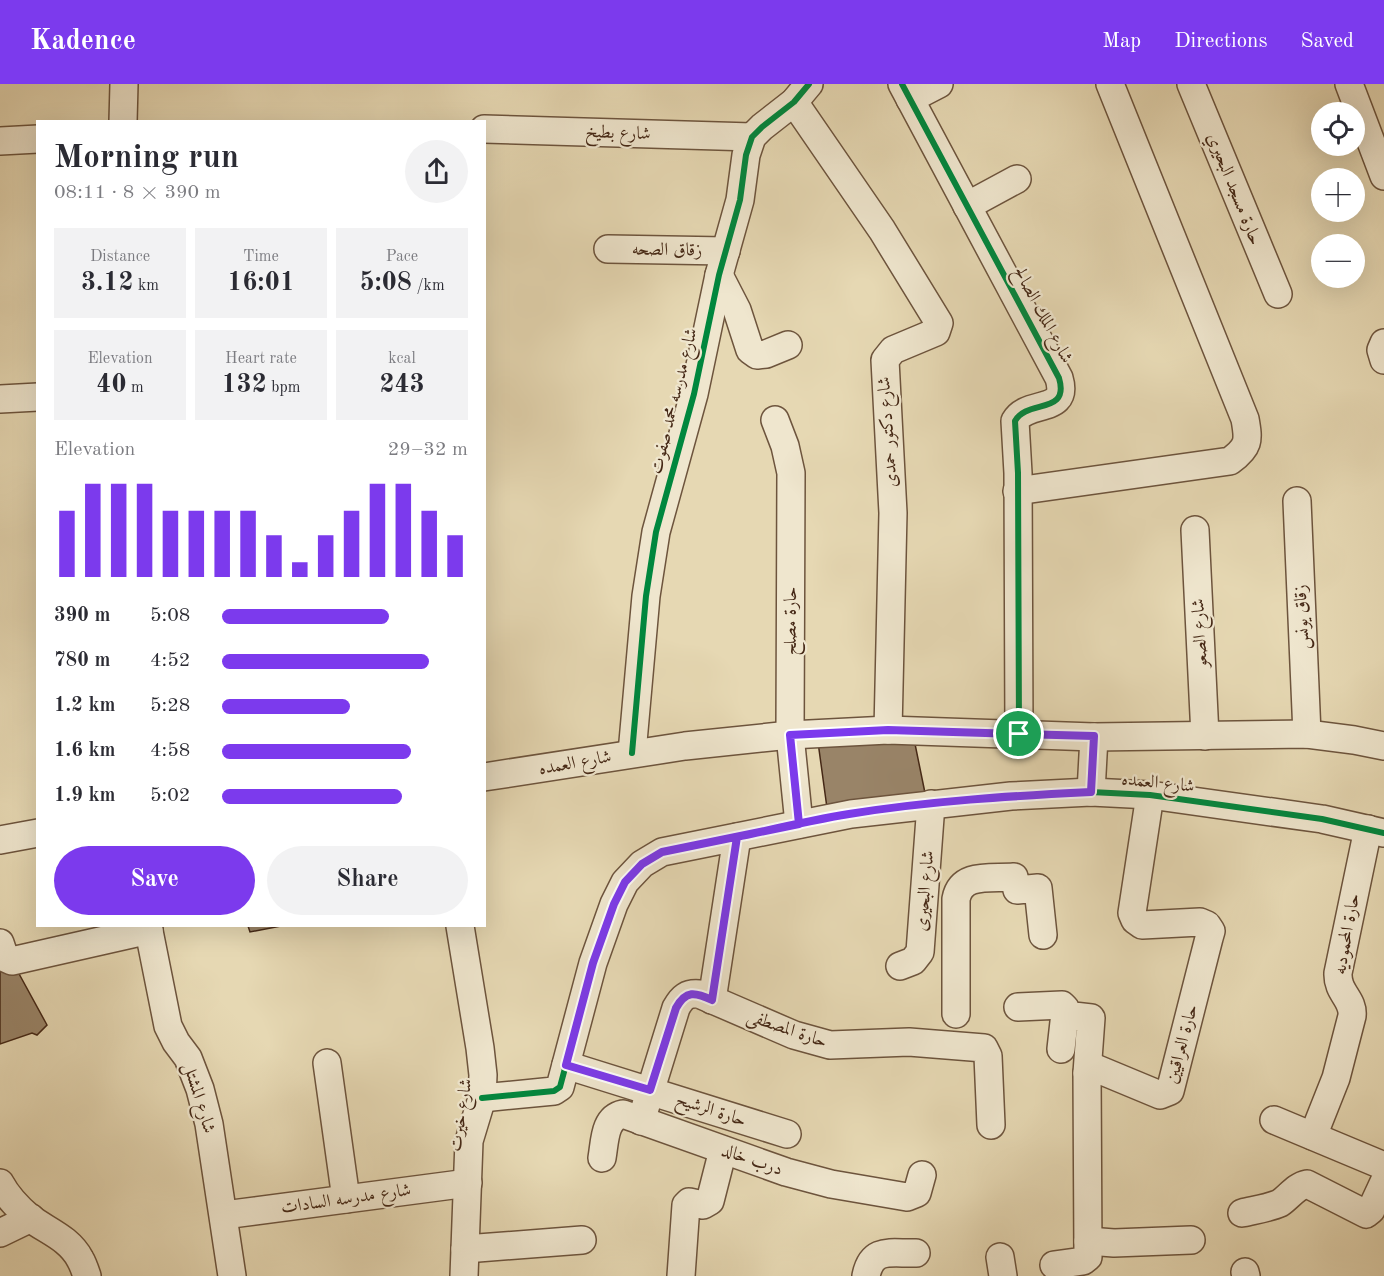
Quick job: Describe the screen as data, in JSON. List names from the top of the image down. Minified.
{"streets":{"street":["شارع بطيخ","حارة مسجد البحيري","زقاق الصحه","شارع الملك الصالح","شارع مدرسه محمد صفوت","شارع دكتور حمدى","زقاق يونس","حارة مصلح","شارع الصعو","شارع العمده","شارع البحيرى","حارة المحموديه","حارة المصطفى","حارة العراقيين","شارع المشتل","حارة الرشيح","شارع خيرت","درب خالد","شارع مدرسه السادات"]},"crossings":[["شارع بطيخ","شارع مدرسه محمد صفوت"],["زقاق الصحه","شارع مدرسه محمد صفوت"],["شارع الملك الصالح","شارع العمده"],["شارع مدرسه محمد صفوت","شارع العمده"],["شارع دكتور حمدى","شارع العمده"],["زقاق يونس","شارع العمده"],["حارة مصلح","شارع العمده"],["شارع الصعو","شارع العمده"],["شارع العمده","شارع البحيرى"],["شارع العمده","حارة المحموديه"],["شارع العمده","حارة العراقيين"],["شارع العمده","حارة الرشيح"],["شارع العمده","شارع خيرت"],["حارة المصطفى","حارة الرشيح"],["حارة المصطفى","درب خالد"],["شارع المشتل","شارع مدرسه السادات"],["شارع خيرت","شارع مدرسه السادات"]],"page":{"header":"Kadence","nav":["Map","Directions","Saved"],"map_buttons":["+","−"],"heading":["Morning run","08:11 · 8 × 390 m"],"stats":[["Distance","3.12 km"],["Time","16:01"],["Pace","5:08 /km"],["Elevation","40 m"],["Heart rate","132 bpm"],["kcal","243"]],"chart":["Elevation","29–32 m"],"list":[{"name":"390 m","note":"5:08"},{"name":"780 m","note":"4:52"},{"name":"1.2 km","note":"5:28"},{"name":"1.6 km","note":"4:58"},{"name":"1.9 km","note":"5:02"}],"buttons":["Save","Share"]}}
